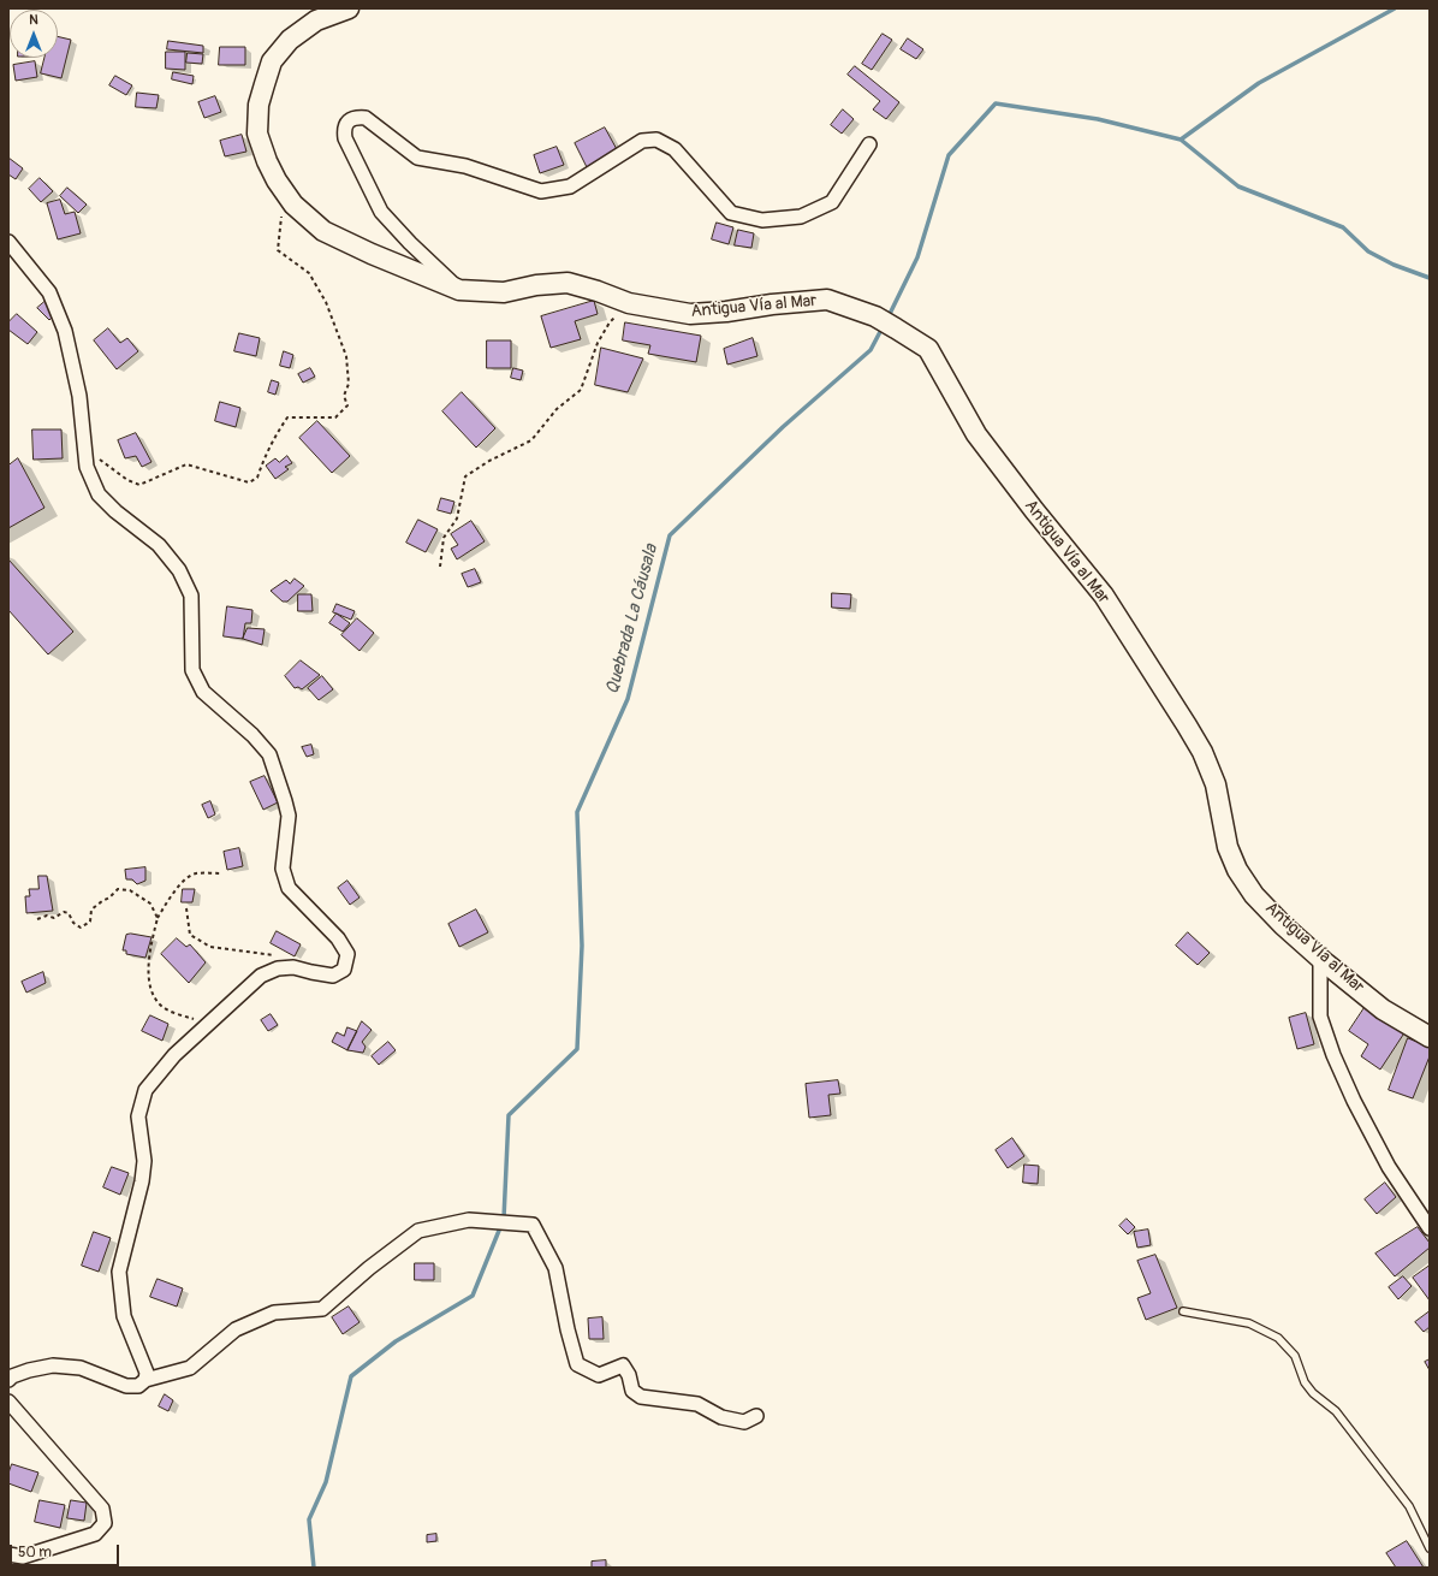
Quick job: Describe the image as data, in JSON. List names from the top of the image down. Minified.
{"streets":{"main road":["Antigua Vía al Mar"]},"water":["Quebrada La Cáusala"],"scale_bar":"50 m","north":"top"}
